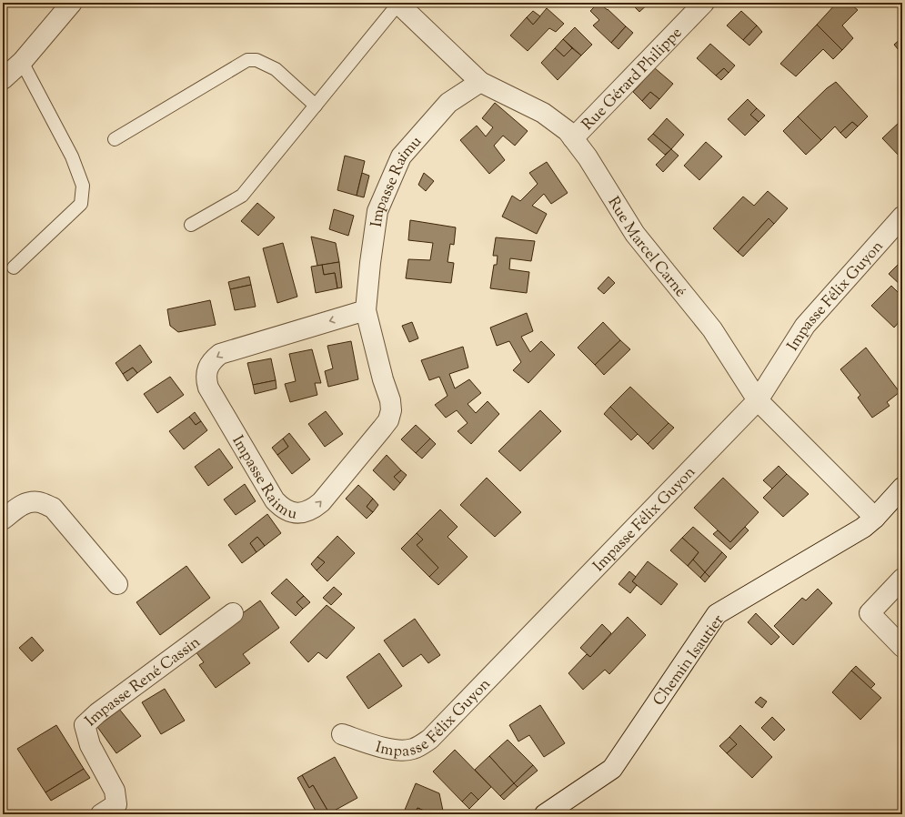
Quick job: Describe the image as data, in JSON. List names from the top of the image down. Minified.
{"streets":{"street":["Rue Gérard Philippe","Impasse Raimu","Rue Marcel Carné","Impasse Félix Guyon","Chemin Isautier","Impasse René Cassin"]},"crossings":[["Rue Gérard Philippe","Rue Marcel Carné"],["Impasse Raimu","Rue Marcel Carné"],["Rue Marcel Carné","Impasse Félix Guyon"],["Rue Marcel Carné","Chemin Isautier"]]}
